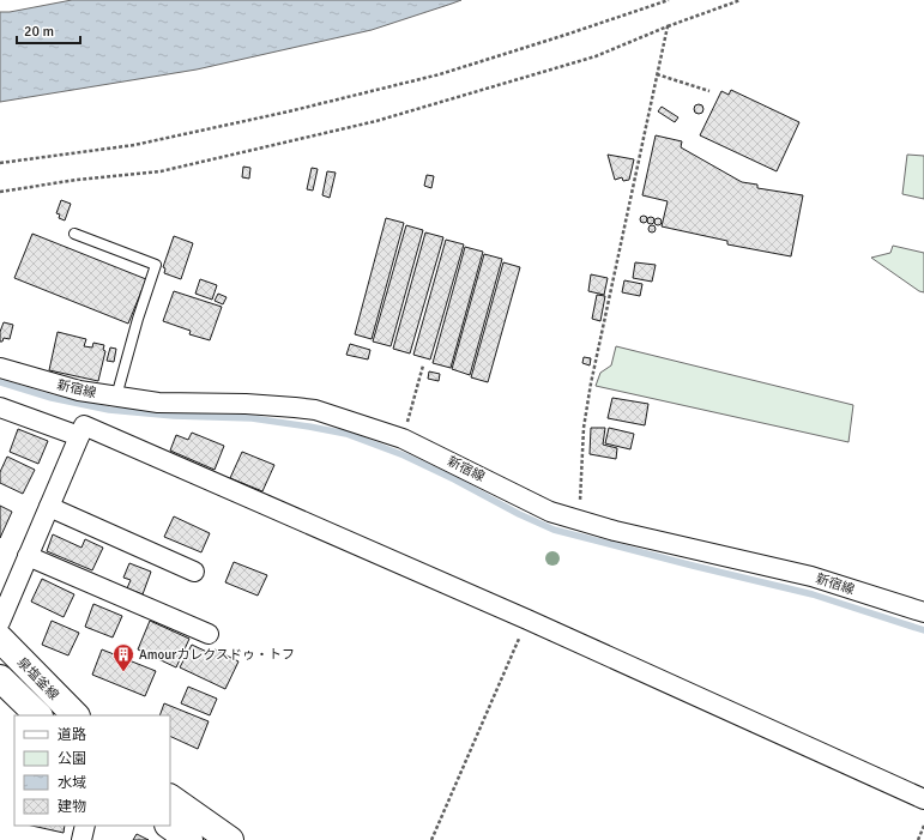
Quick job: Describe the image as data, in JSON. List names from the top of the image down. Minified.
{"streets":{"main road":["泉塩釜線"],"street":["新宿線"]},"places":{"building":["Amourカレクスドゥ・トフ"]},"legend":["道路","公園","水域","建物"],"scale_bar":"20 m"}
